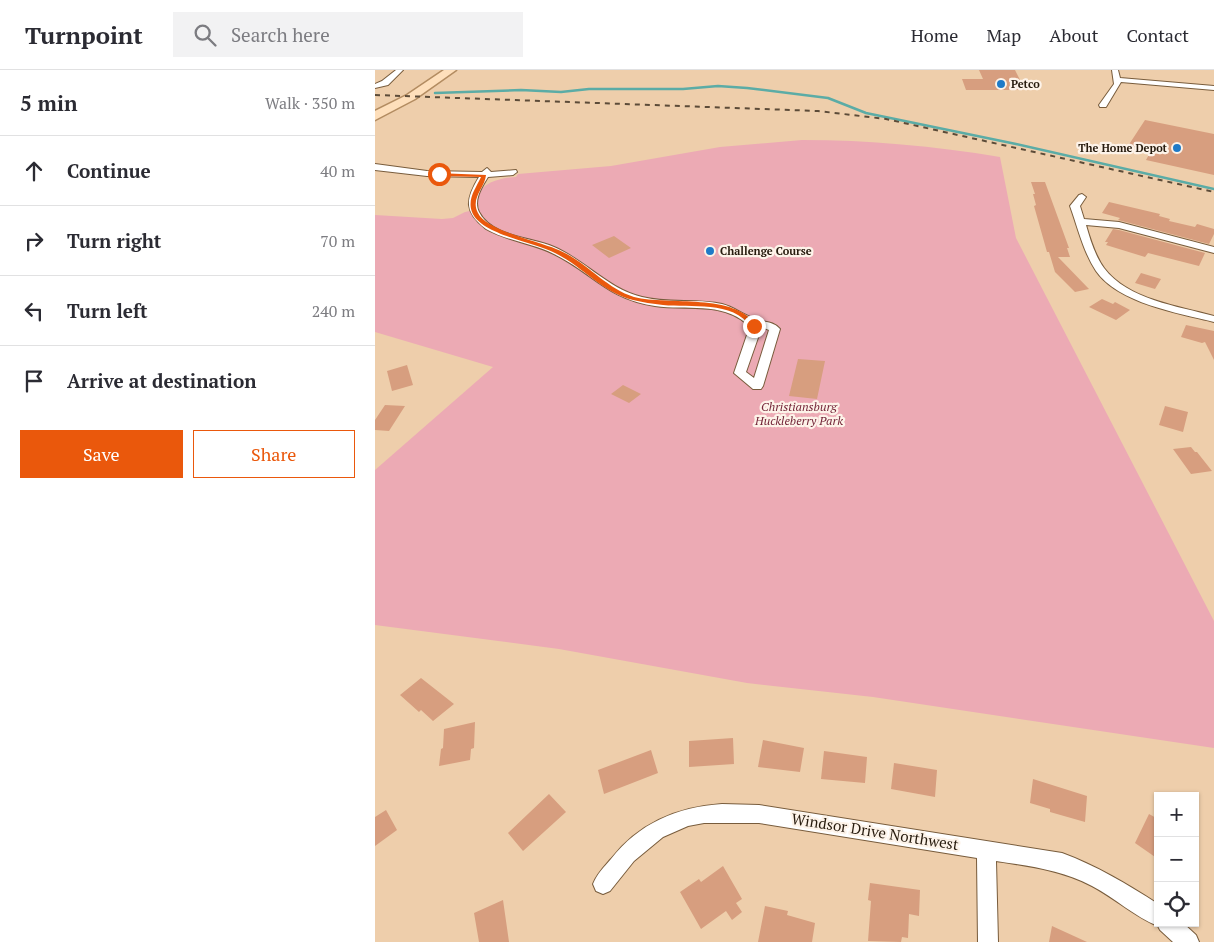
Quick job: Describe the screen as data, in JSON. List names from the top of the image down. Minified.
{"streets":{"street":["Windsor Drive Northwest"]},"parks":["Christiansburg Huckleberry Park"],"places":["Petco","The Home Depot","Challenge Course"],"page":{"header":"Turnpoint","search":"Search here","nav":["Home","Map","About","Contact"],"heading":["5 min","Walk · 350 m"],"list":[["Continue","40 m"],["Turn right","70 m"],["Turn left","240 m"],"Arrive at destination"],"buttons":["Save","Share"],"map_buttons":["+","−"]}}
